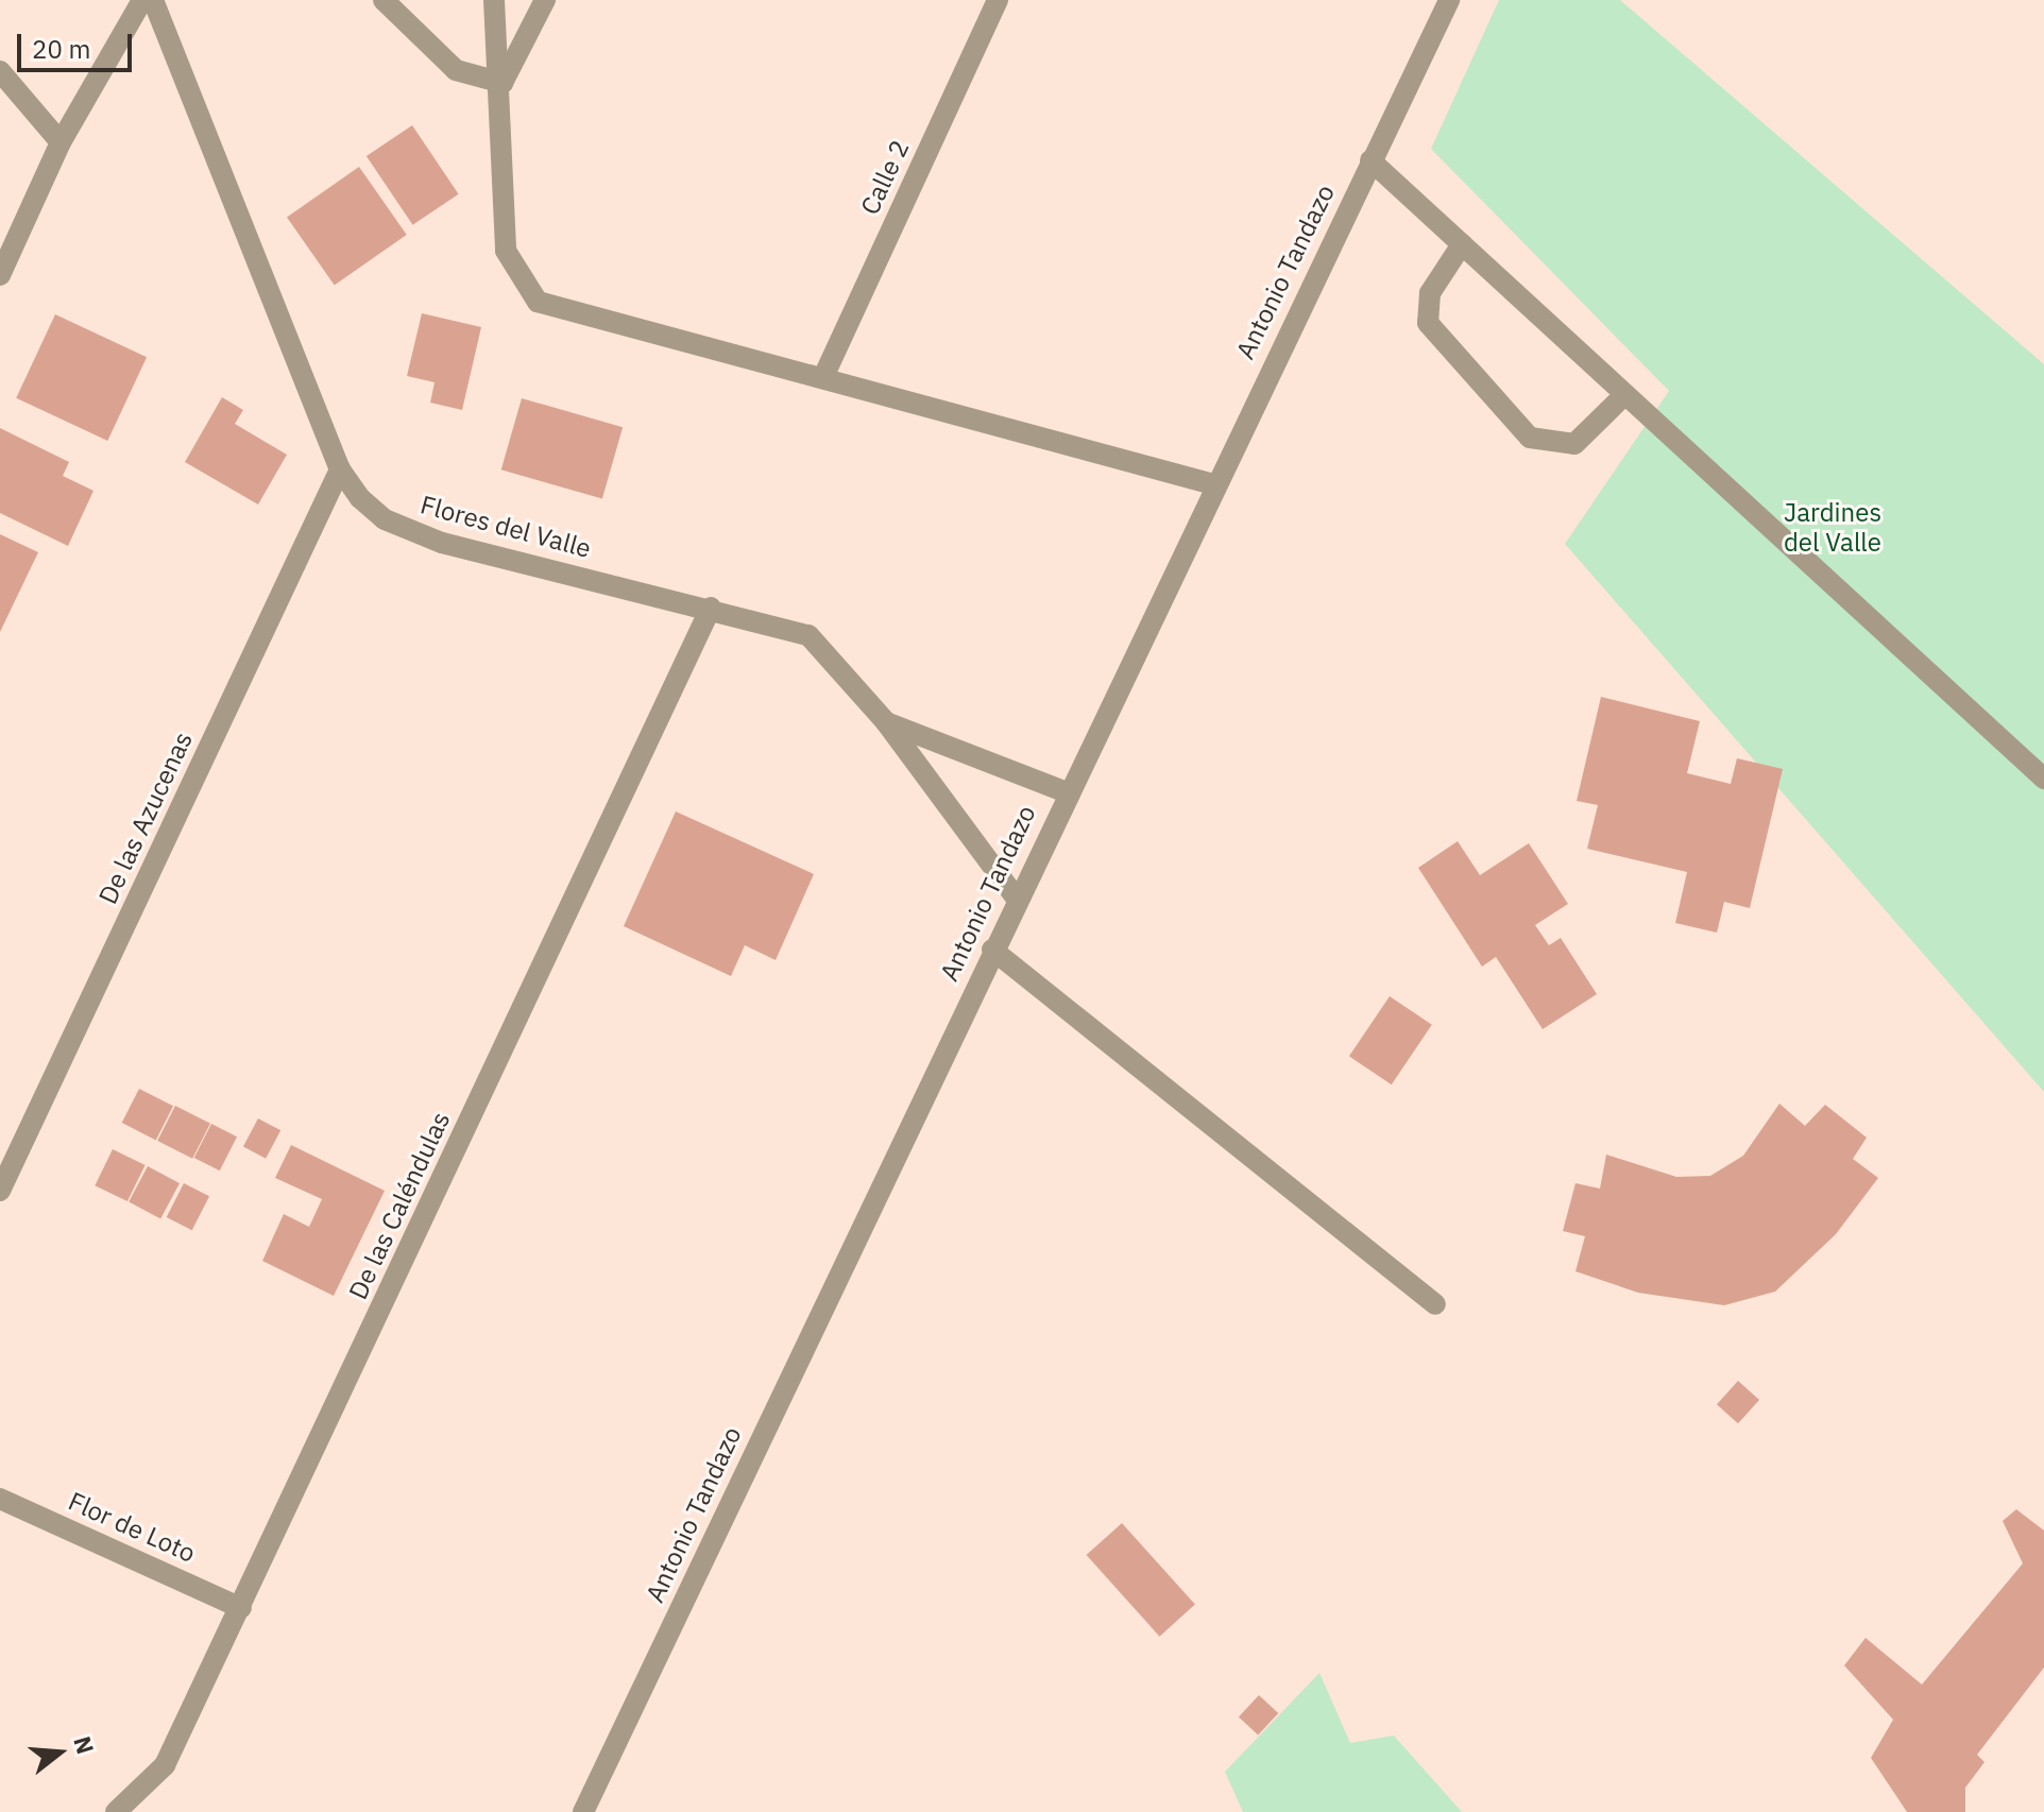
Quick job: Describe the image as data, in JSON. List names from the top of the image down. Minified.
{"streets":{"street":["Calle 2","Antonio Tandazo","Flores del Valle","De las Azucenas","De las Caléndulas","Flor de Loto"]},"crossings":[["Antonio Tandazo","Flores del Valle"],["Flores del Valle","De las Azucenas"],["Flores del Valle","De las Caléndulas"],["De las Caléndulas","Flor de Loto"]],"parks":["Jardines del Valle"],"scale_bar":"20 m","north":"right"}
